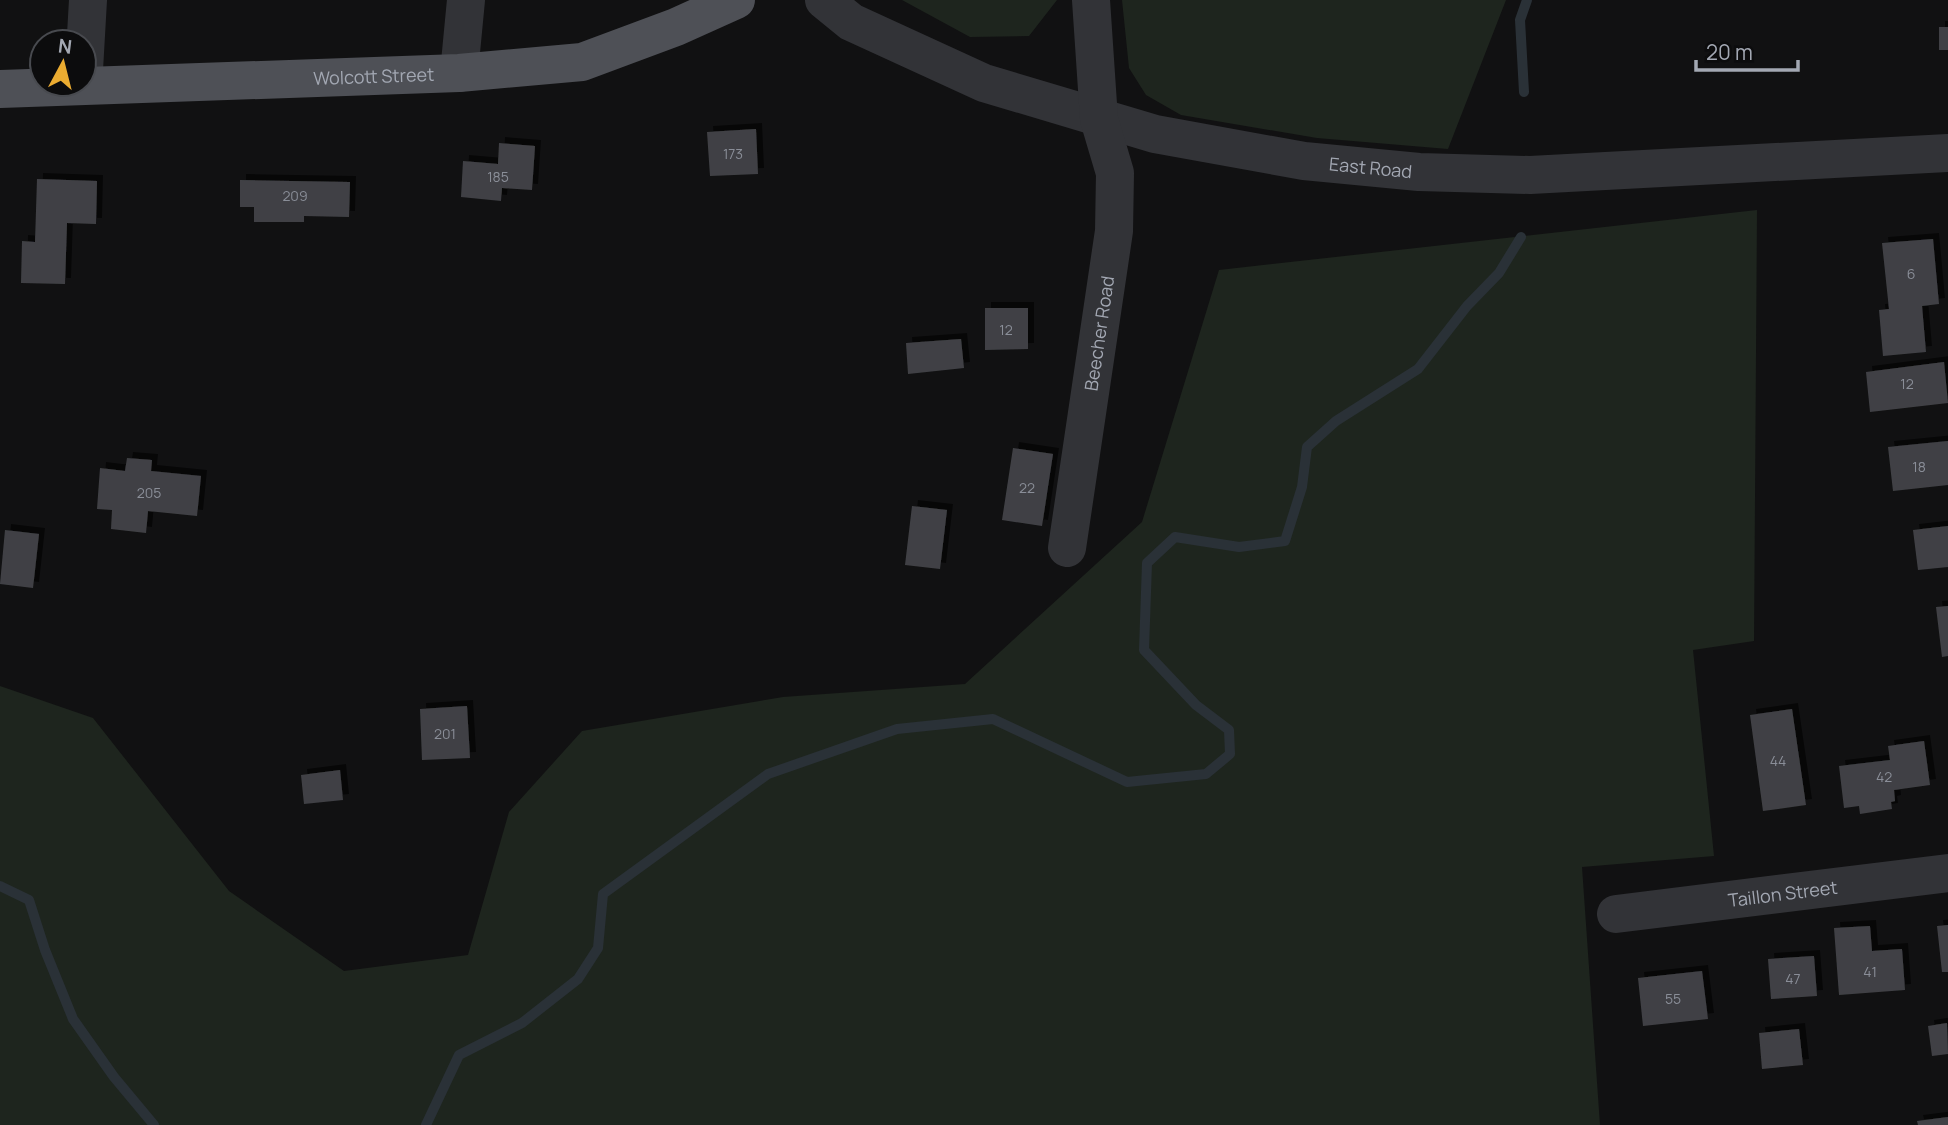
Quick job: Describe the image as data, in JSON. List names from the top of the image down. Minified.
{"streets":{"main road":["Wolcott Street"],"street":["East Road","Beecher Road","Taillon Street"]},"crossings":[["East Road","Beecher Road"]],"house_numbers":["173","185","209","6","12","12","18","22","205","201","44","42","41","47","55"],"scale_bar":"20 m","north":"top"}
